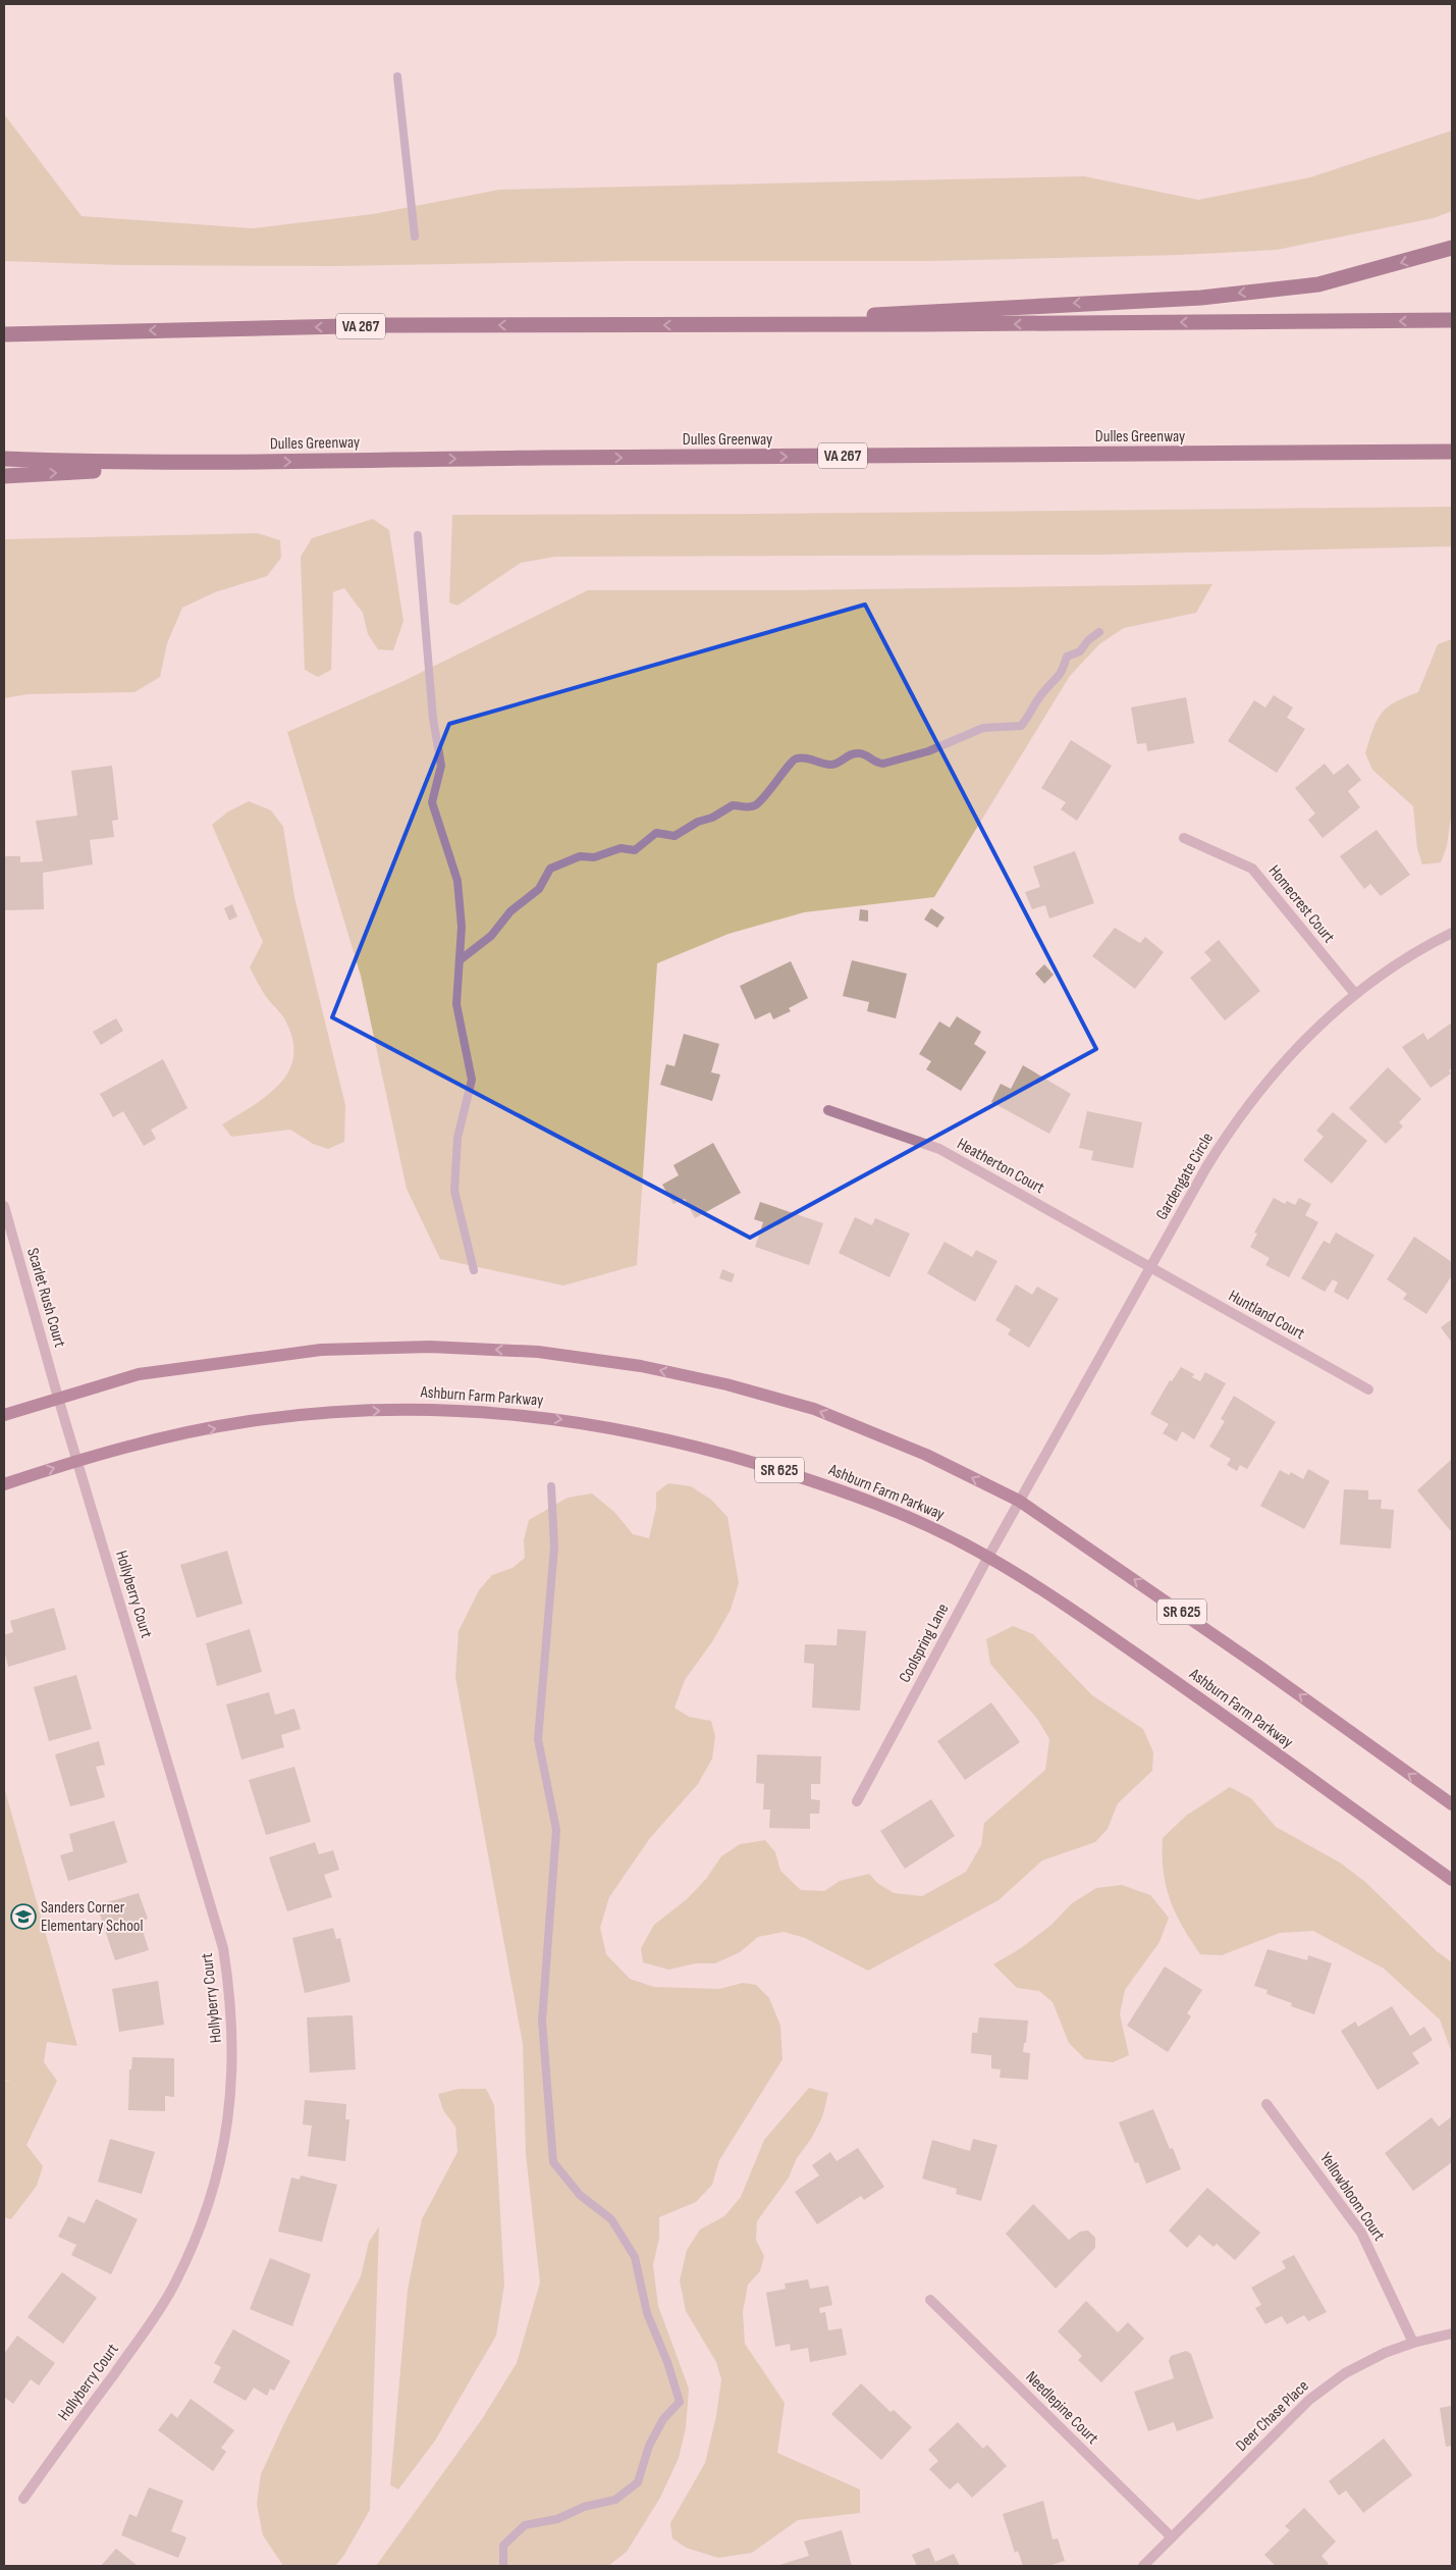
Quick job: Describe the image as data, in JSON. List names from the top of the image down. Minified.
{"streets":{"highway":["VA 267","Dulles Greenway"],"main road":["Ashburn Farm Parkway","SR 625"],"street":["Homecrest Court","Heatherton Court","Gardengate Circle","Scarlet Rush Court","Huntland Court","Hollyberry Court","Coolspring Lane","Yellowbloom Court","Needlepine Court","Deer Chase Place"]},"crossings":[["Homecrest Court","Gardengate Circle"],["Heatherton Court","Gardengate Circle"],["Heatherton Court","Huntland Court"],["Gardengate Circle","Huntland Court"],["Gardengate Circle","SR 625"],["Gardengate Circle","Coolspring Lane"],["Scarlet Rush Court","SR 625"],["Scarlet Rush Court","Hollyberry Court"],["Ashburn Farm Parkway","Hollyberry Court"],["Ashburn Farm Parkway","Coolspring Lane"],["SR 625","Hollyberry Court"],["SR 625","Coolspring Lane"],["Yellowbloom Court","Deer Chase Place"],["Needlepine Court","Deer Chase Place"]],"places":{"school or university":["Sanders Corner Elementary School"]}}
